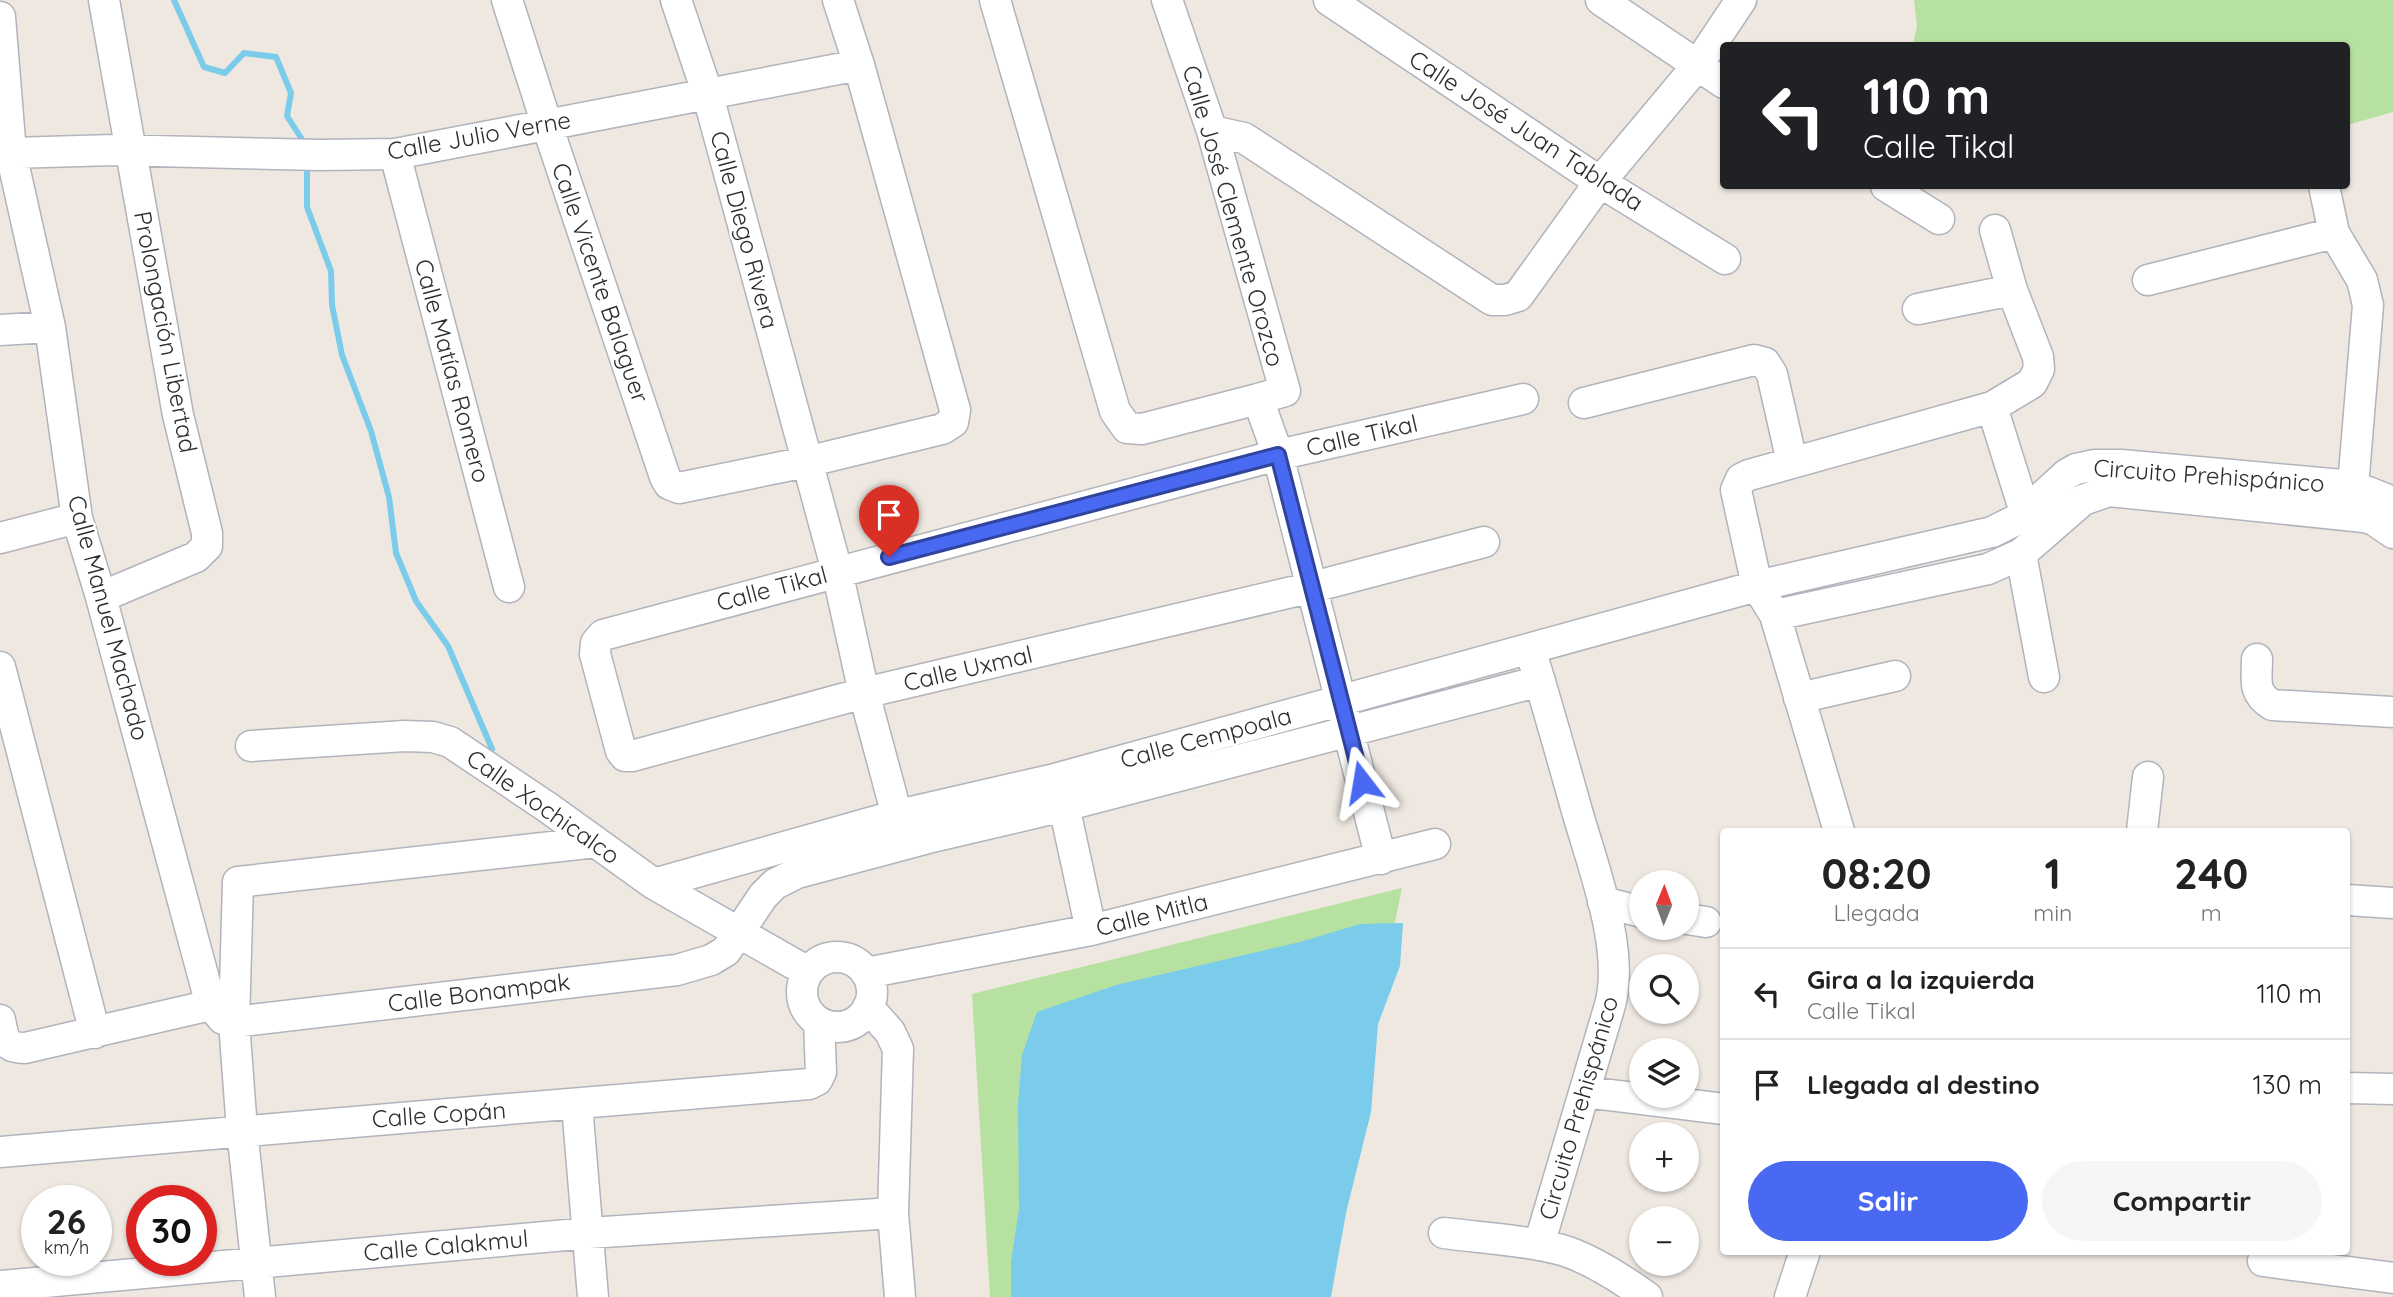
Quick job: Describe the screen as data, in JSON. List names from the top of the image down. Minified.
{"streets":{"street":["Calle José Juan Tablada","Calle Julio Verne","Calle José Clemente Orozco","Calle Diego Rivera","Calle Vicente Balaguer","Prolongación Libertad","Calle Matías Romero","Calle Tikal","Circuito Prehispánico","Calle Manuel Machado","Calle Uxmal","Calle Cempoala","Calle Xochicalco","Calle Mitla","Calle Bonampak","Calle Copán","Calle Calakmul"]},"crossings":[["Calle Julio Verne","Calle Diego Rivera"],["Calle Julio Verne","Calle Vicente Balaguer"],["Calle Julio Verne","Prolongación Libertad"],["Calle Julio Verne","Calle Matías Romero"],["Calle Julio Verne","Calle Manuel Machado"],["Calle José Clemente Orozco","Calle Tikal"],["Calle José Clemente Orozco","Calle Uxmal"],["Calle José Clemente Orozco","Calle Cempoala"],["Calle José Clemente Orozco","Calle Mitla"],["Calle Diego Rivera","Calle Vicente Balaguer"],["Calle Diego Rivera","Calle Tikal"],["Calle Diego Rivera","Calle Uxmal"],["Calle Diego Rivera","Calle Cempoala"],["Prolongación Libertad","Calle Manuel Machado"],["Calle Tikal","Calle Uxmal"],["Circuito Prehispánico","Calle Cempoala"],["Calle Manuel Machado","Calle Bonampak"],["Calle Cempoala","Calle Xochicalco"],["Calle Cempoala","Calle Bonampak"],["Calle Xochicalco","Calle Mitla"],["Calle Xochicalco","Calle Bonampak"],["Calle Xochicalco","Calle Copán"],["Calle Mitla","Calle Copán"]],"north":"top","page":{"turn":["110 m","Calle Tikal"],"eta":["08:20","Llegada","1","min","240","m"],"map_buttons":["+","−"],"list":[{"name":"Gira a la izquierda","note":"Calle Tikal","value":"110 m"},{"name":"Llegada al destino","value":"130 m"}],"buttons":["Salir","Compartir"],"speed":"26 km/h","limit":"30"}}
